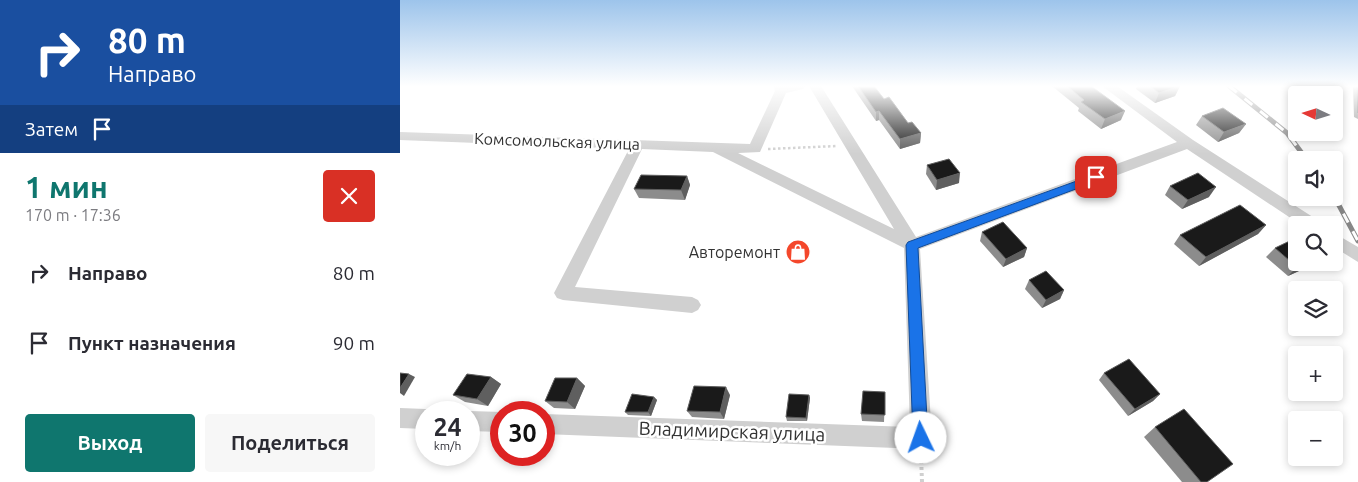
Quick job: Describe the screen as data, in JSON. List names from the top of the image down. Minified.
{"streets":{"street":["Комсомольская улица","Владимирская улица"]},"places":{"shop":["Авторемонт"]},"north":"left","page":{"turn":["80 m","Направо"],"map_buttons":["+","−"],"then":"Затем","heading":["1 мин","170 m · 17:36"],"list":[{"name":"Направо","value":"80 m"},{"name":"Пункт назначения","value":"90 m"}],"speed":"24 km/h","limit":"30","buttons":["Выход","Поделиться"]}}
